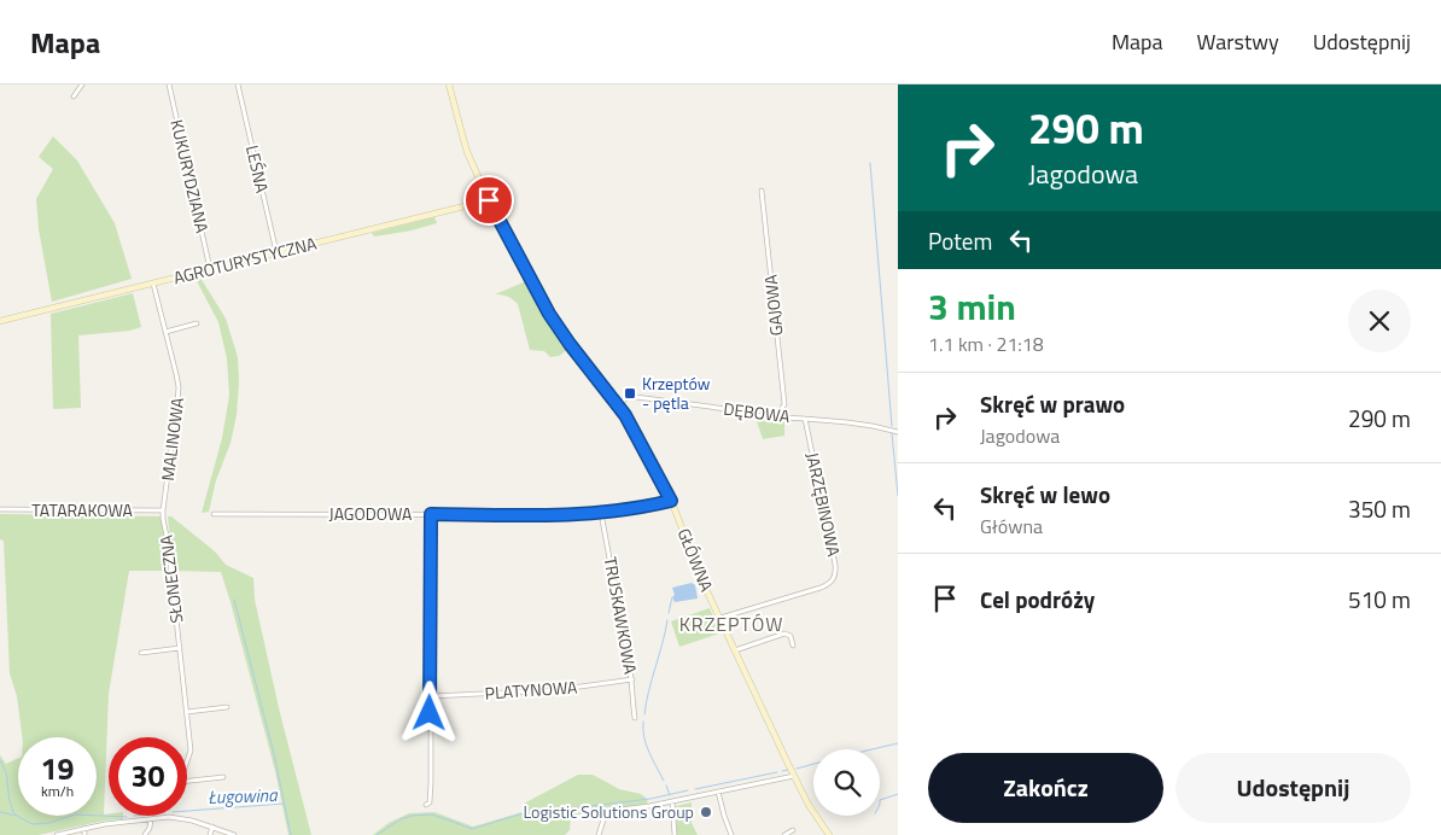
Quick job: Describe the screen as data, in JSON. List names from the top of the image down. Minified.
{"streets":{"street":["LEŚNA","KUKURYDZIANA","AGROTURYSTYCZNA","GAJOWA","DĘBOWA","MALINOWA","JARZĘBINOWA","TATARAKOWA","JAGODOWA","GŁÓWNA","SŁONECZNA","TRUSKAWKOWA","PLATYNOWA"]},"crossings":[["LEŚNA","AGROTURYSTYCZNA"],["KUKURYDZIANA","AGROTURYSTYCZNA"],["AGROTURYSTYCZNA","MALINOWA"],["AGROTURYSTYCZNA","GŁÓWNA"],["GAJOWA","DĘBOWA"],["DĘBOWA","JARZĘBINOWA"],["DĘBOWA","GŁÓWNA"],["MALINOWA","TATARAKOWA"],["MALINOWA","SŁONECZNA"],["JARZĘBINOWA","GŁÓWNA"],["TATARAKOWA","SŁONECZNA"],["JAGODOWA","GŁÓWNA"],["JAGODOWA","TRUSKAWKOWA"],["TRUSKAWKOWA","PLATYNOWA"]],"districts":["KRZEPTÓW"],"water":["Ługowina"],"places":{"transit":["Krzeptów - pętla"],"other":["Logistic Solutions Group"]},"page":{"header":"Mapa","nav":["Mapa","Warstwy","Udostępnij"],"turn":["290 m","Jagodowa"],"then":"Potem","heading":["3 min","1.1 km · 21:18"],"list":[{"name":"Skręć w prawo","note":"Jagodowa","value":"290 m"},{"name":"Skręć w lewo","note":"Główna","value":"350 m"},{"name":"Cel podróży","value":"510 m"}],"speed":"19 km/h","limit":"30","buttons":["Zakończ","Udostępnij"]}}
